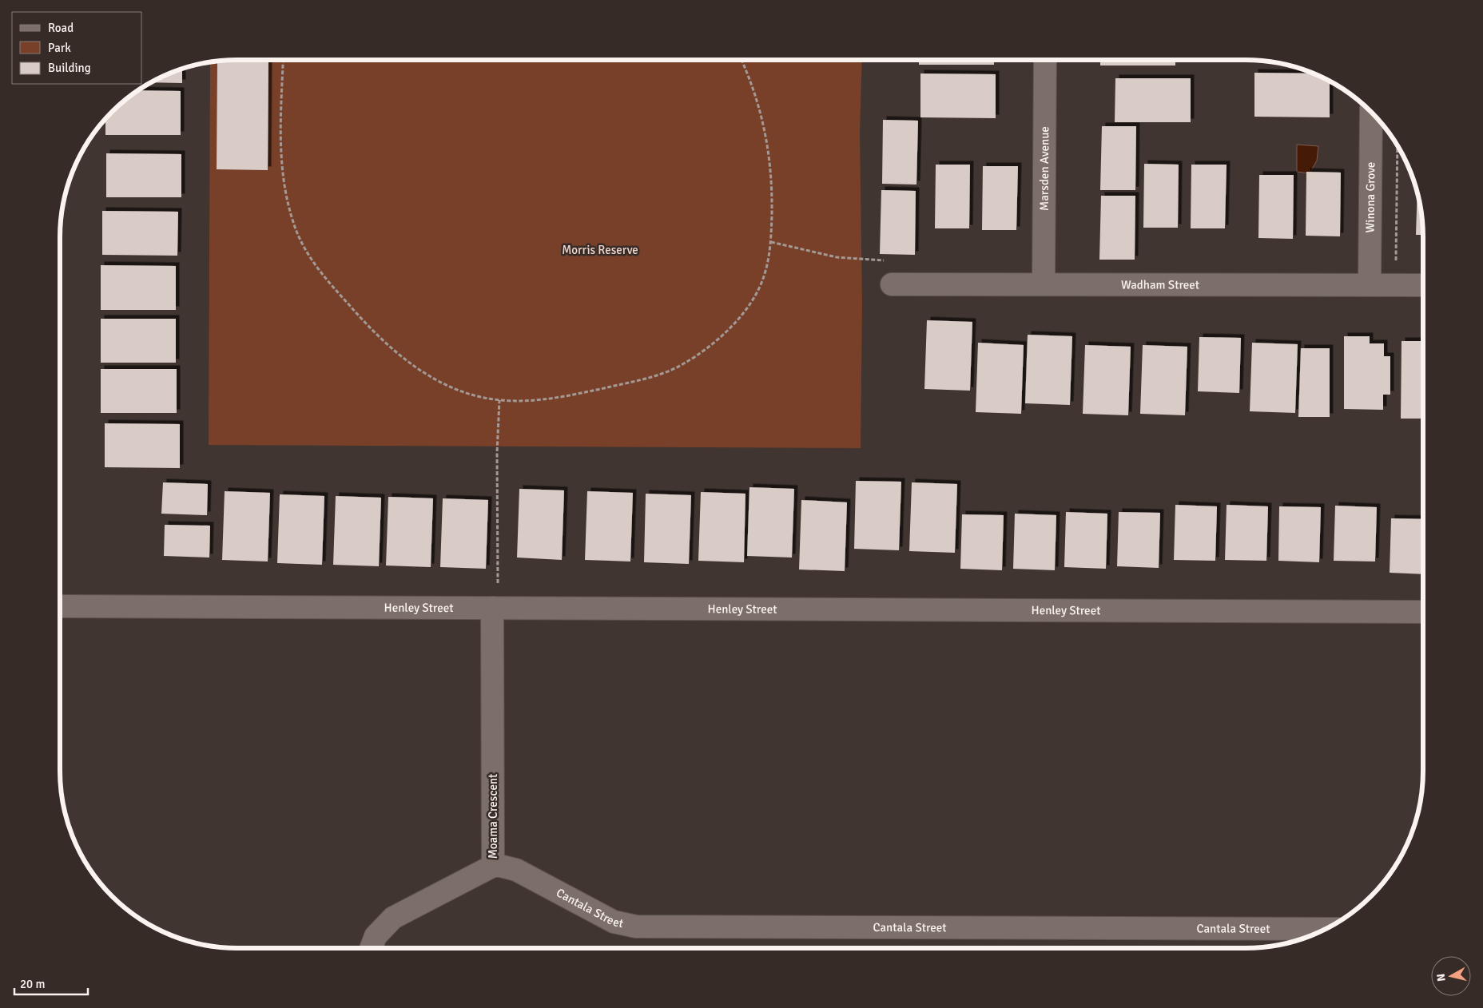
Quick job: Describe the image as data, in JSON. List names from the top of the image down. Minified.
{"streets":{"street":["Marsden Avenue","Winona Grove","Wadham Street","Henley Street","Moama Crescent","Cantala Street"]},"crossings":[["Marsden Avenue","Wadham Street"],["Winona Grove","Wadham Street"],["Henley Street","Moama Crescent"],["Moama Crescent","Cantala Street"]],"parks":["Morris Reserve"],"legend":["Road","Park","Building"],"scale_bar":"20 m","north":"left"}
